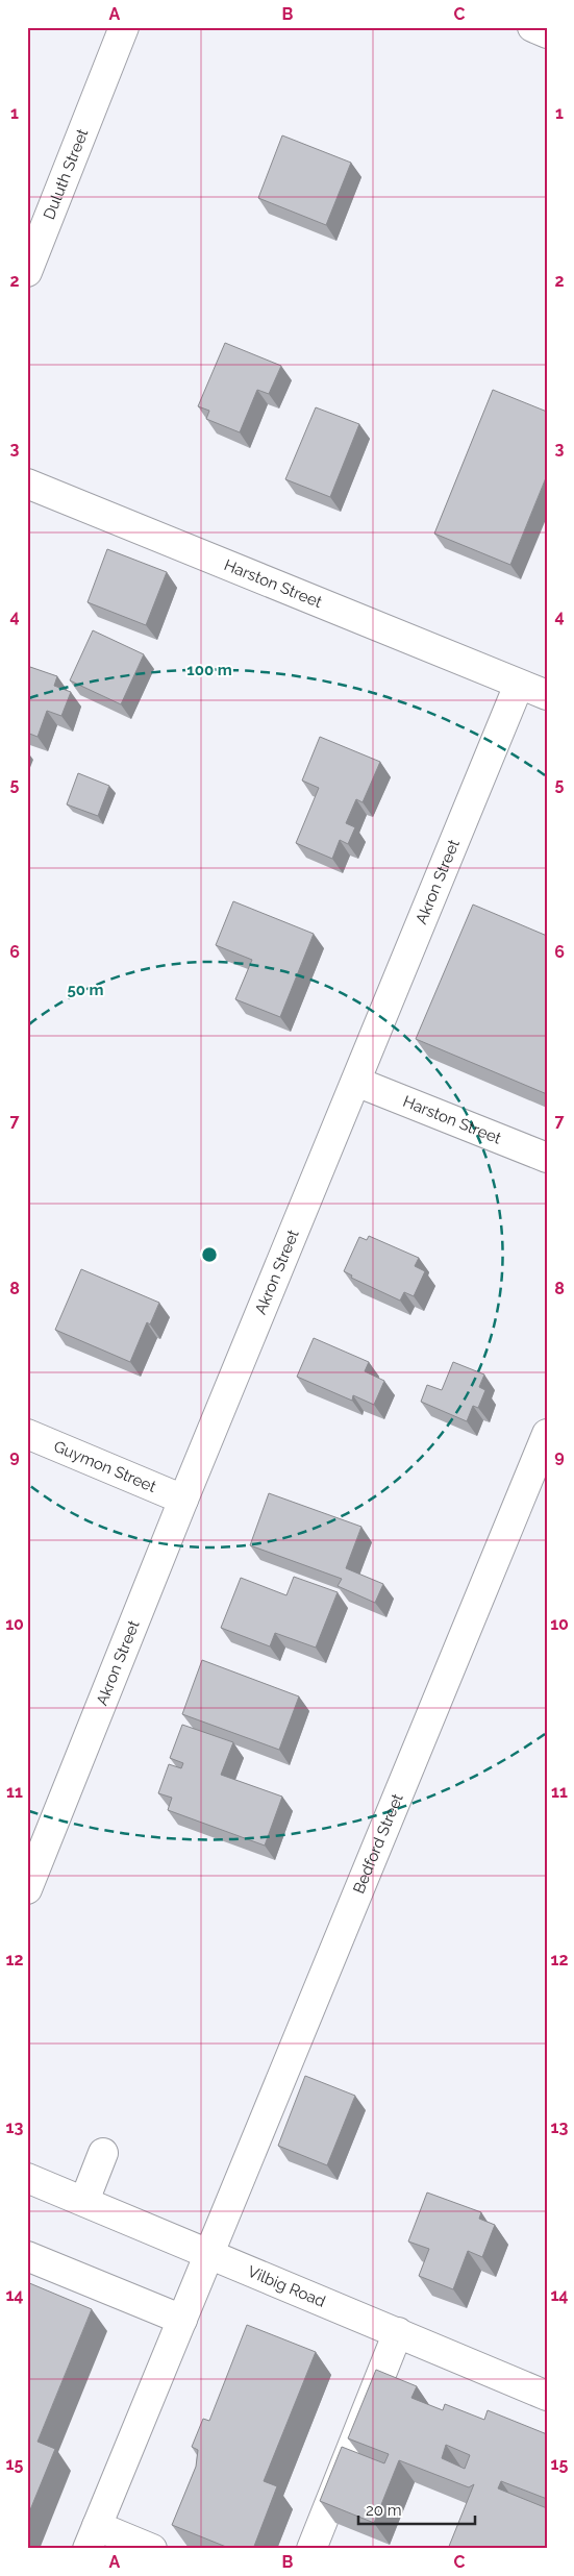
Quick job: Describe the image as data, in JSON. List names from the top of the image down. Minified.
{"streets":{"street":["Duluth Street","Harston Street","Akron Street","Guymon Street","Bedford Street","Vilbig Road"]},"crossings":[["Harston Street","Akron Street"],["Akron Street","Guymon Street"],["Bedford Street","Vilbig Road"]],"scale_bar":"20 m","grid":{"columns":["A","B","C"],"rows":["1","2","3","4","5","6","7","8","9","10","11","12","13","14","15"]},"rings":["100 m","50 m"]}
